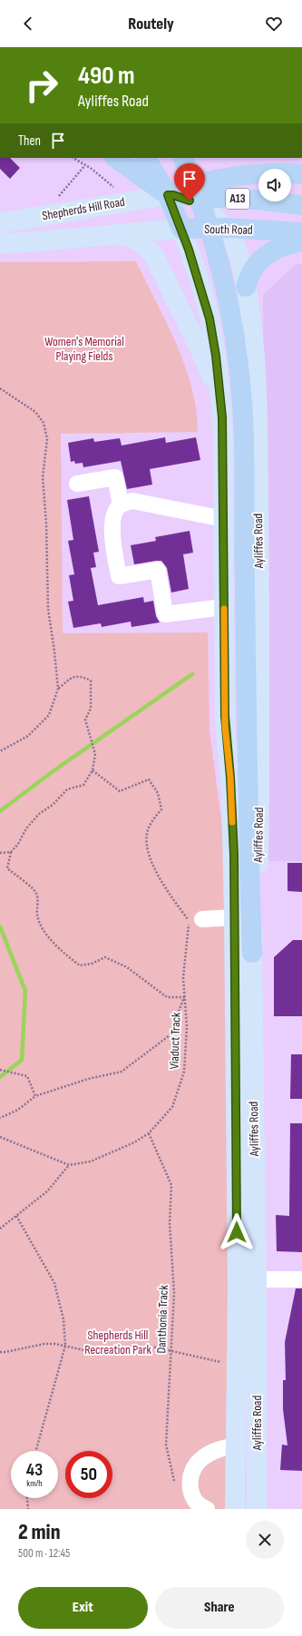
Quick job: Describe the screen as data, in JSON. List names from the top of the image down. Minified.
{"streets":{"highway":["A13","South Road","Ayliffes Road"],"main road":["Shepherds Hill Road"],"path":["Viaduct Track","Danthonia Track"]},"crossings":[["A13","Shepherds Hill Road"],["A13","Ayliffes Road"],["Shepherds Hill Road","South Road"],["Shepherds Hill Road","Ayliffes Road"],["South Road","Ayliffes Road"],["Viaduct Track","Danthonia Track"]],"parks":["Women's Memorial Playing Fields","Shepherds Hill Recreation Park"],"page":{"header":"Routely","turn":["490 m","Ayliffes Road"],"then":"Then","speed":"43 km/h","limit":"50","heading":["2 min","500 m · 12:45"],"buttons":["Exit","Share"]}}
